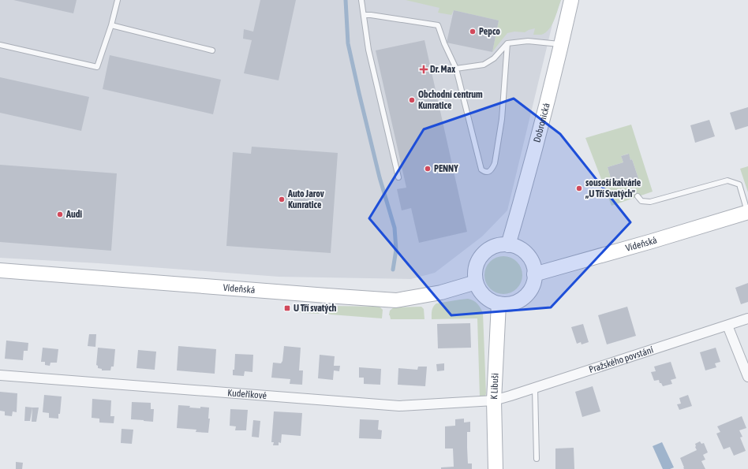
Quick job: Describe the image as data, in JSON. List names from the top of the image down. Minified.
{"streets":{"main road":["Dobronická","Vídeňská","K Libuši"],"street":["Pražského povstání","Kudeříkové"]},"crossings":[["Dobronická","Vídeňská"],["Dobronická","K Libuši"],["Vídeňská","K Libuši"],["Pražského povstání","K Libuši"],["Pražského povstání","Kudeříkové"],["K Libuši","Kudeříkové"]],"places":{"other":["Pepco","Obchodní centrum Kunratice","PENNY","sousoší kalvárie „U Tří Svatých\"","Auto Jarov Kunratice","Audi"],"health":["Dr. Max"],"transit":["U Tří svatých"]}}
